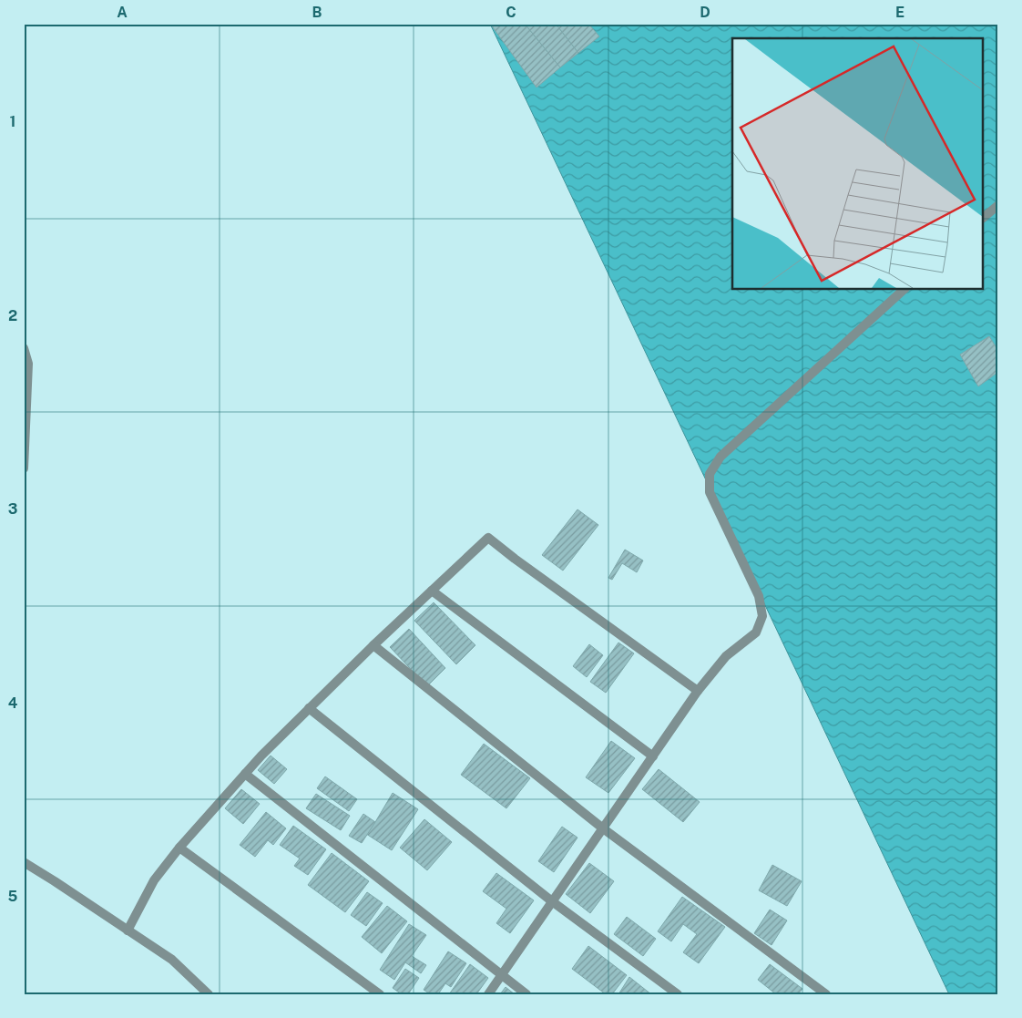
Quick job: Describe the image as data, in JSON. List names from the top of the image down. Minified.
{"grid":{"columns":["A","B","C","D","E"],"rows":["1","2","3","4","5"]}}
